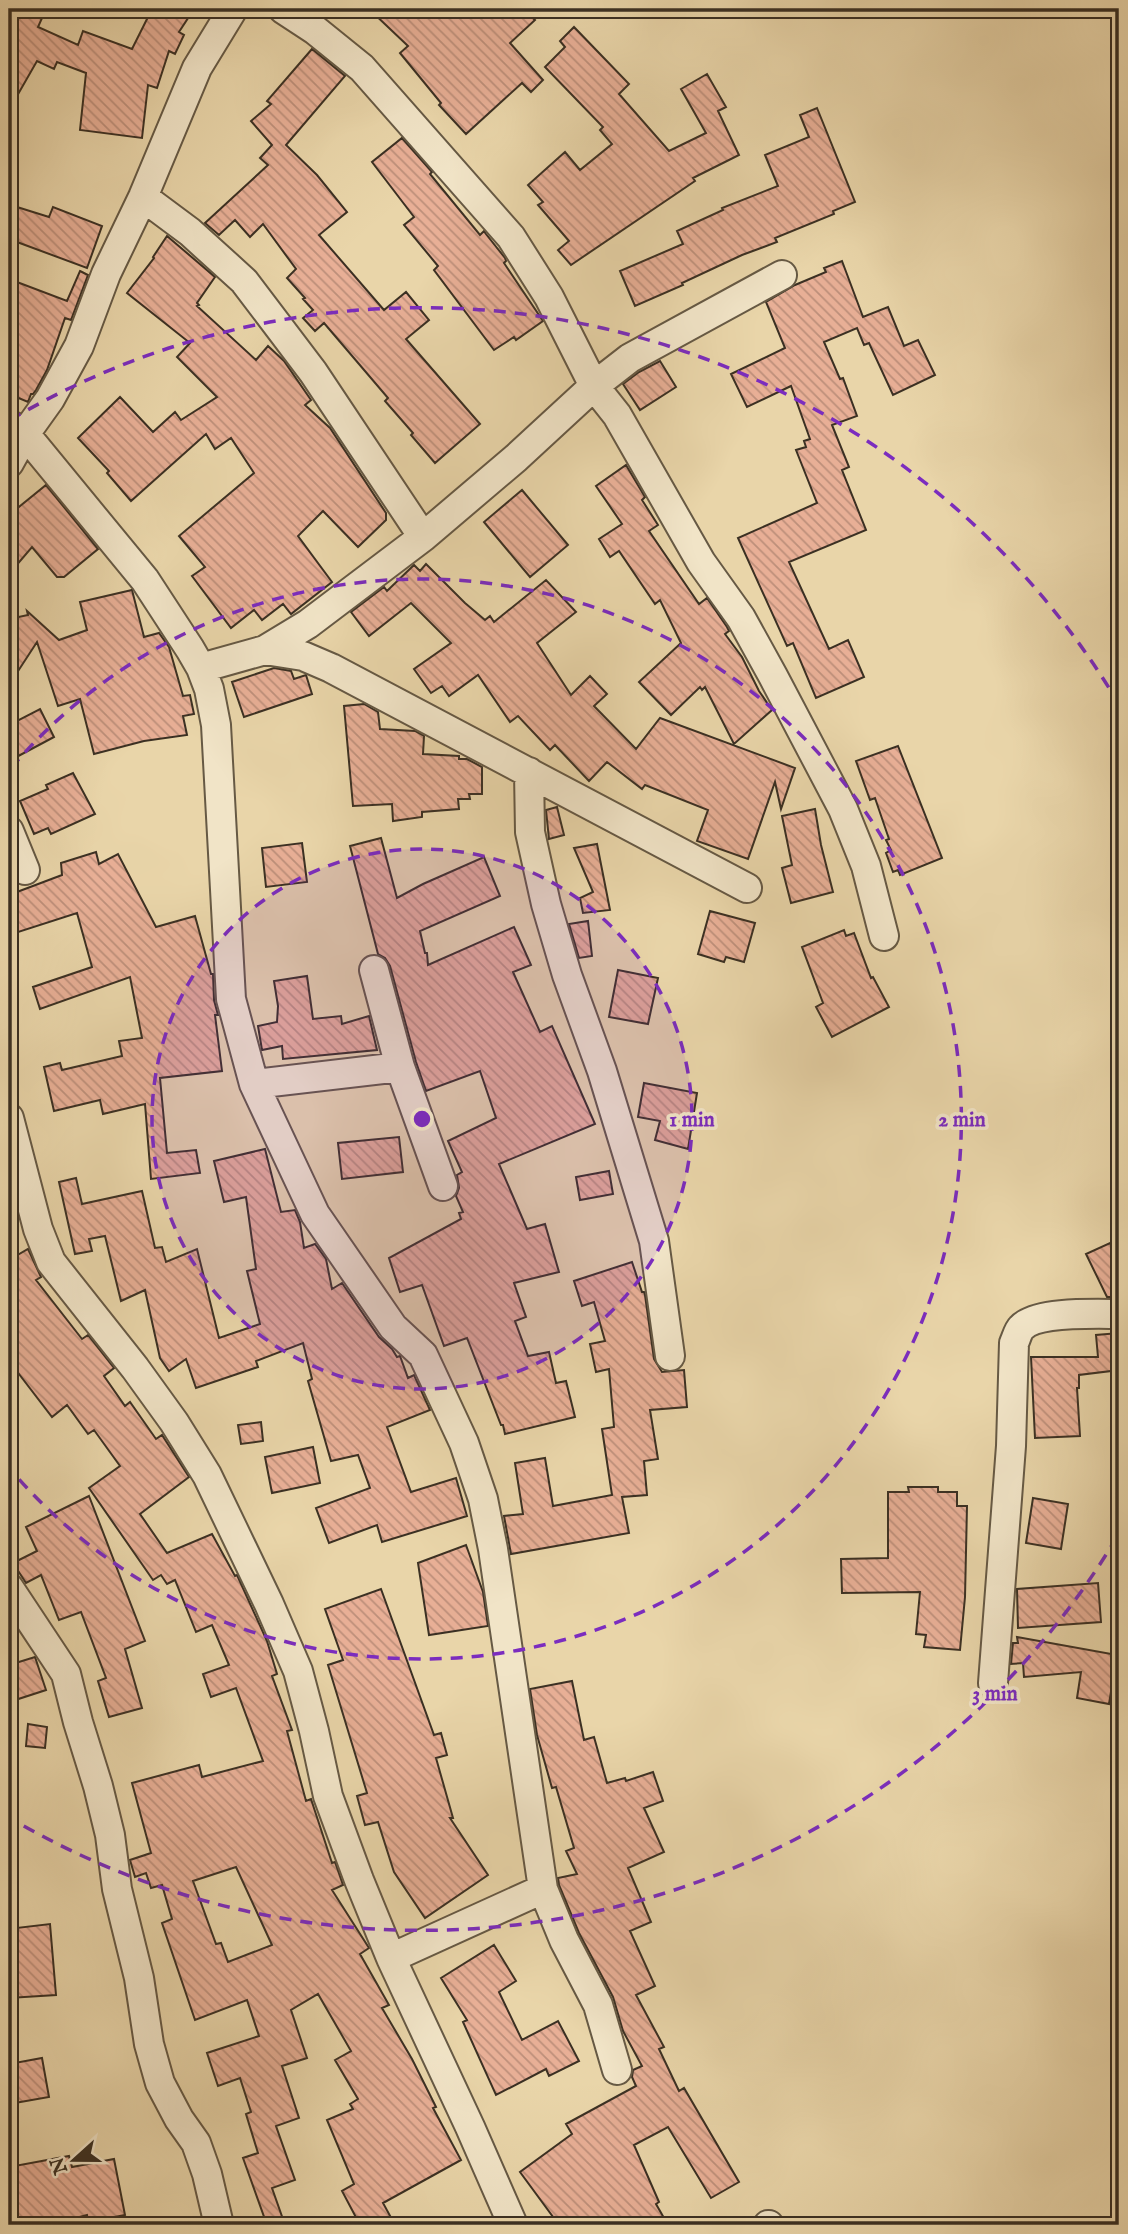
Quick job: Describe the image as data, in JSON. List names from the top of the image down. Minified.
{"north":"left","rings":["1 min","2 min","3 min"]}
